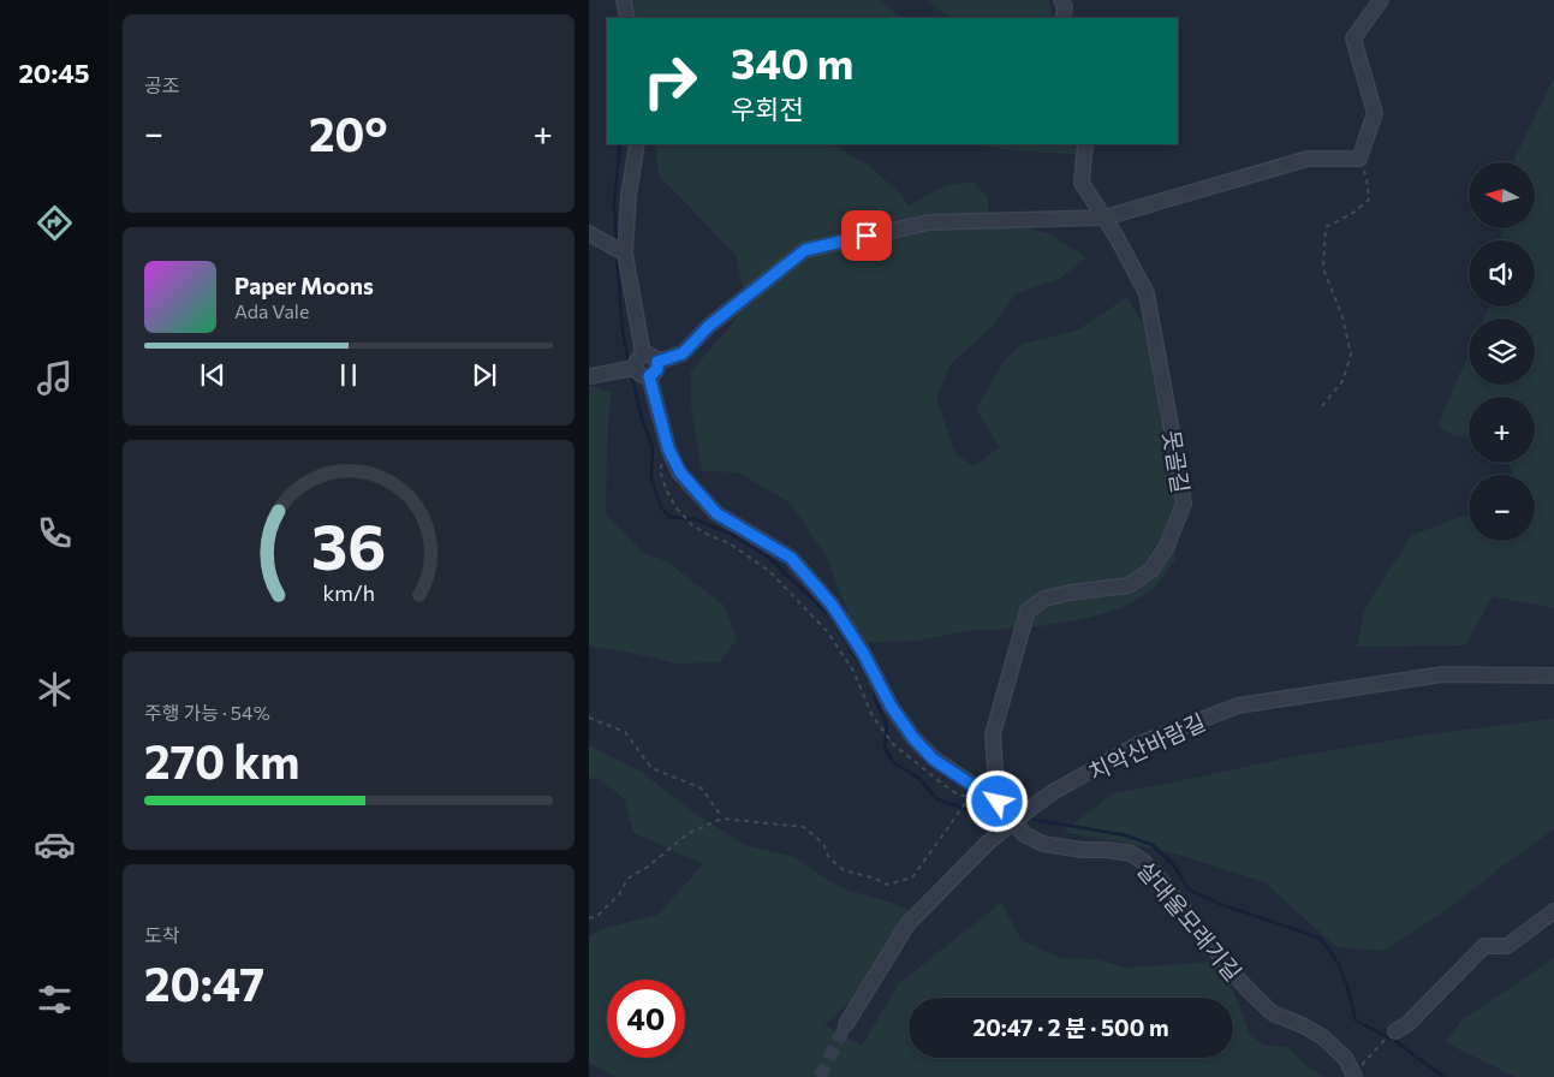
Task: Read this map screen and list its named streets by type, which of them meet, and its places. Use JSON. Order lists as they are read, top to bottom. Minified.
{"streets":{"street":["못골길","치악산바람길","살대울모래기길"]},"crossings":[["못골길","살대울모래기길"]],"north":"left","page":{"tabs":"20:45","tile":["공조",["주행 가능 · 54%","270 km"],["도착","20:47"]],"turn":["340 m","우회전"],"heat":["−","20°","+"],"map_buttons":["+","−"],"song":["Paper Moons","Ada Vale"],"limit":"40","trip":"20:47 · 2 분 · 500 m","gauge":["36","km/h"]}}
